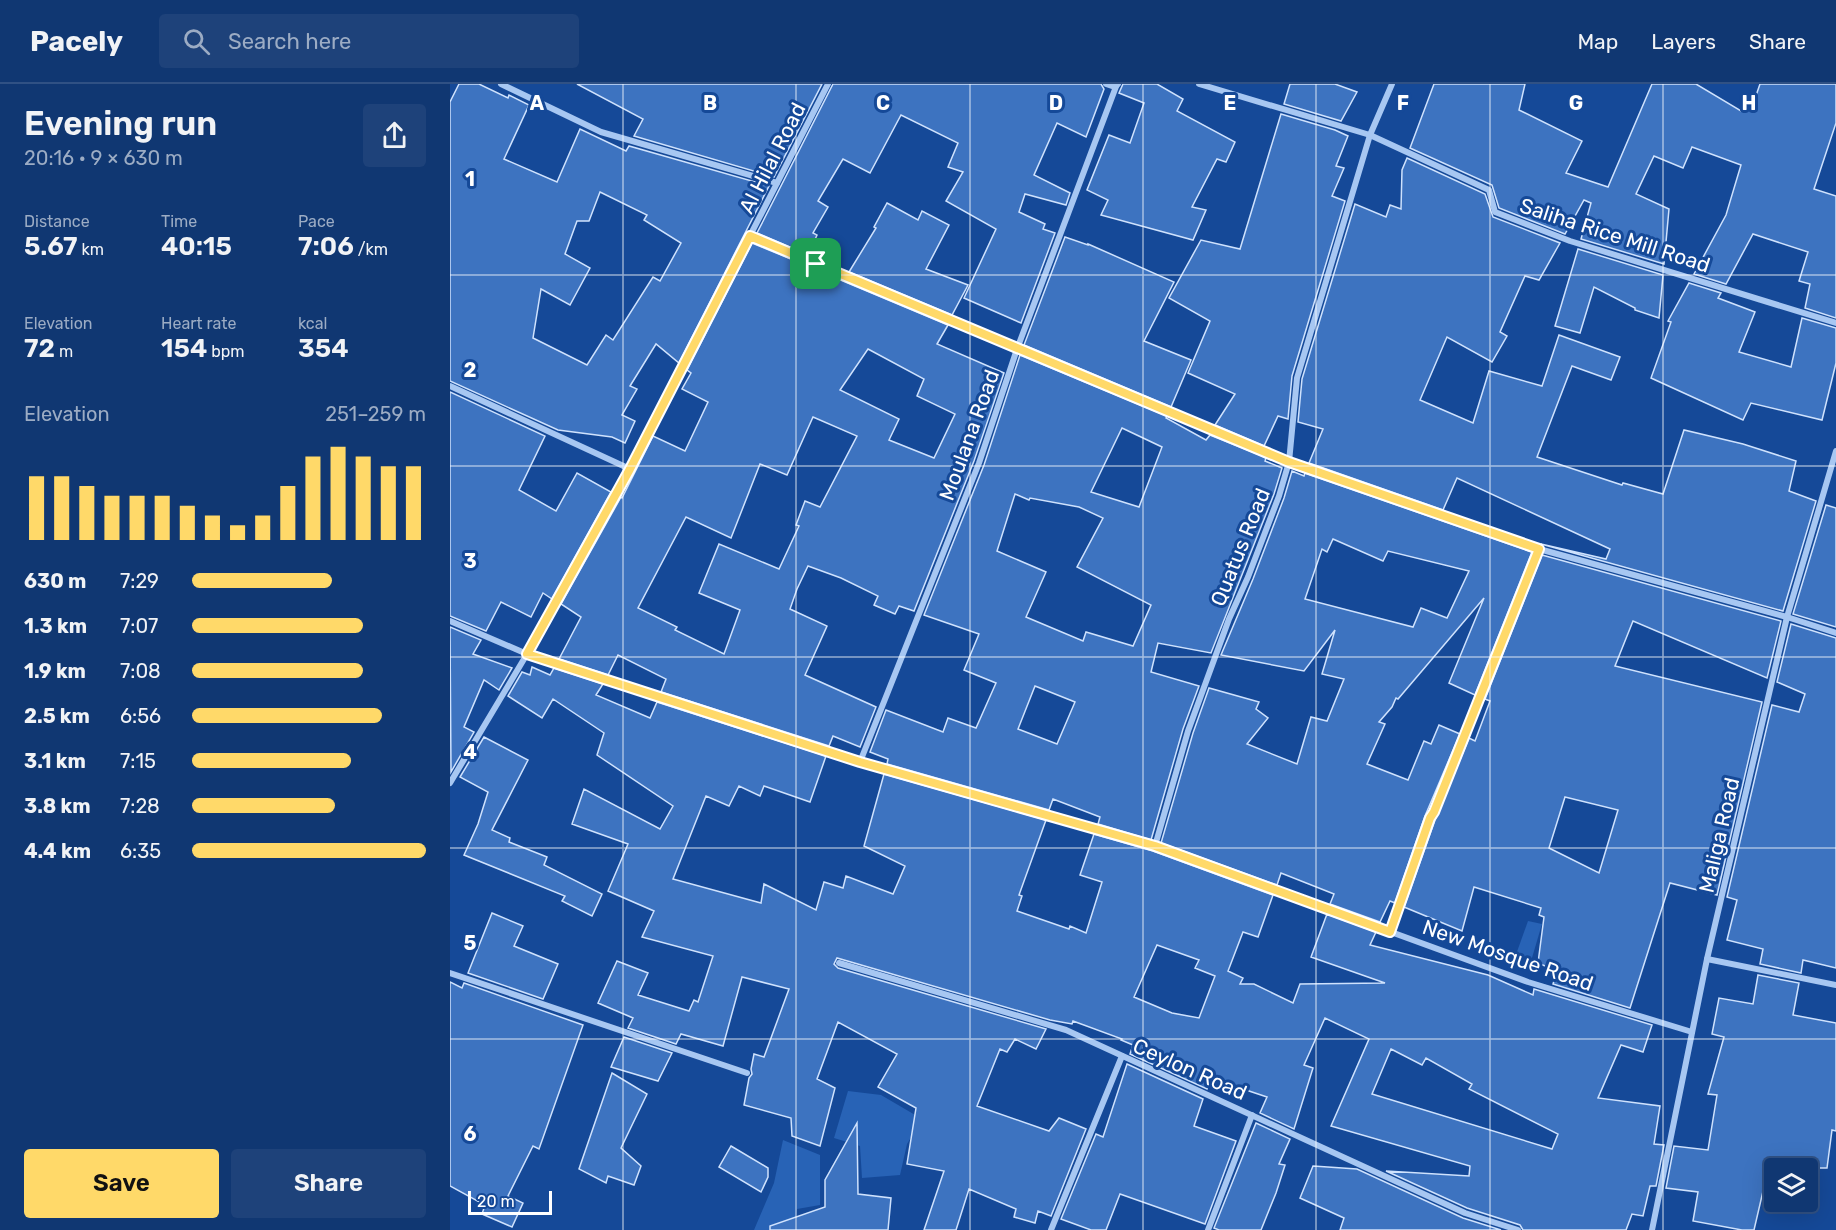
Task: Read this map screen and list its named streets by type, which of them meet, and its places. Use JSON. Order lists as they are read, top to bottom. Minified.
{"streets":{"street":["Al Hilal Road","Saliha Rice Mill Road","Moulana Road","Quatus Road","Maliga Road","New Mosque Road","Ceylon Road"]},"crossings":[["Al Hilal Road","New Mosque Road"],["Saliha Rice Mill Road","Quatus Road"],["Moulana Road","New Mosque Road"],["Quatus Road","New Mosque Road"],["Maliga Road","New Mosque Road"]],"scale_bar":"20 m","page":{"header":"Pacely","search":"Search here","nav":["Map","Layers","Share"],"heading":["Evening run","20:16 · 9 × 630 m"],"stats":[["Distance","5.67 km"],["Time","40:15"],["Pace","7:06 /km"],["Elevation","72 m"],["Heart rate","154 bpm"],["kcal","354"]],"chart":["Elevation","251–259 m"],"list":[{"name":"630 m","note":"7:29"},{"name":"1.3 km","note":"7:07"},{"name":"1.9 km","note":"7:08"},{"name":"2.5 km","note":"6:56"},{"name":"3.1 km","note":"7:15"},{"name":"3.8 km","note":"7:28"},{"name":"4.4 km","note":"6:35"}],"buttons":["Save","Share"],"scale":"20 m"},"grid":{"columns":["A","B","C","D","E","F","G","H"],"rows":["1","2","3","4","5","6"]}}
